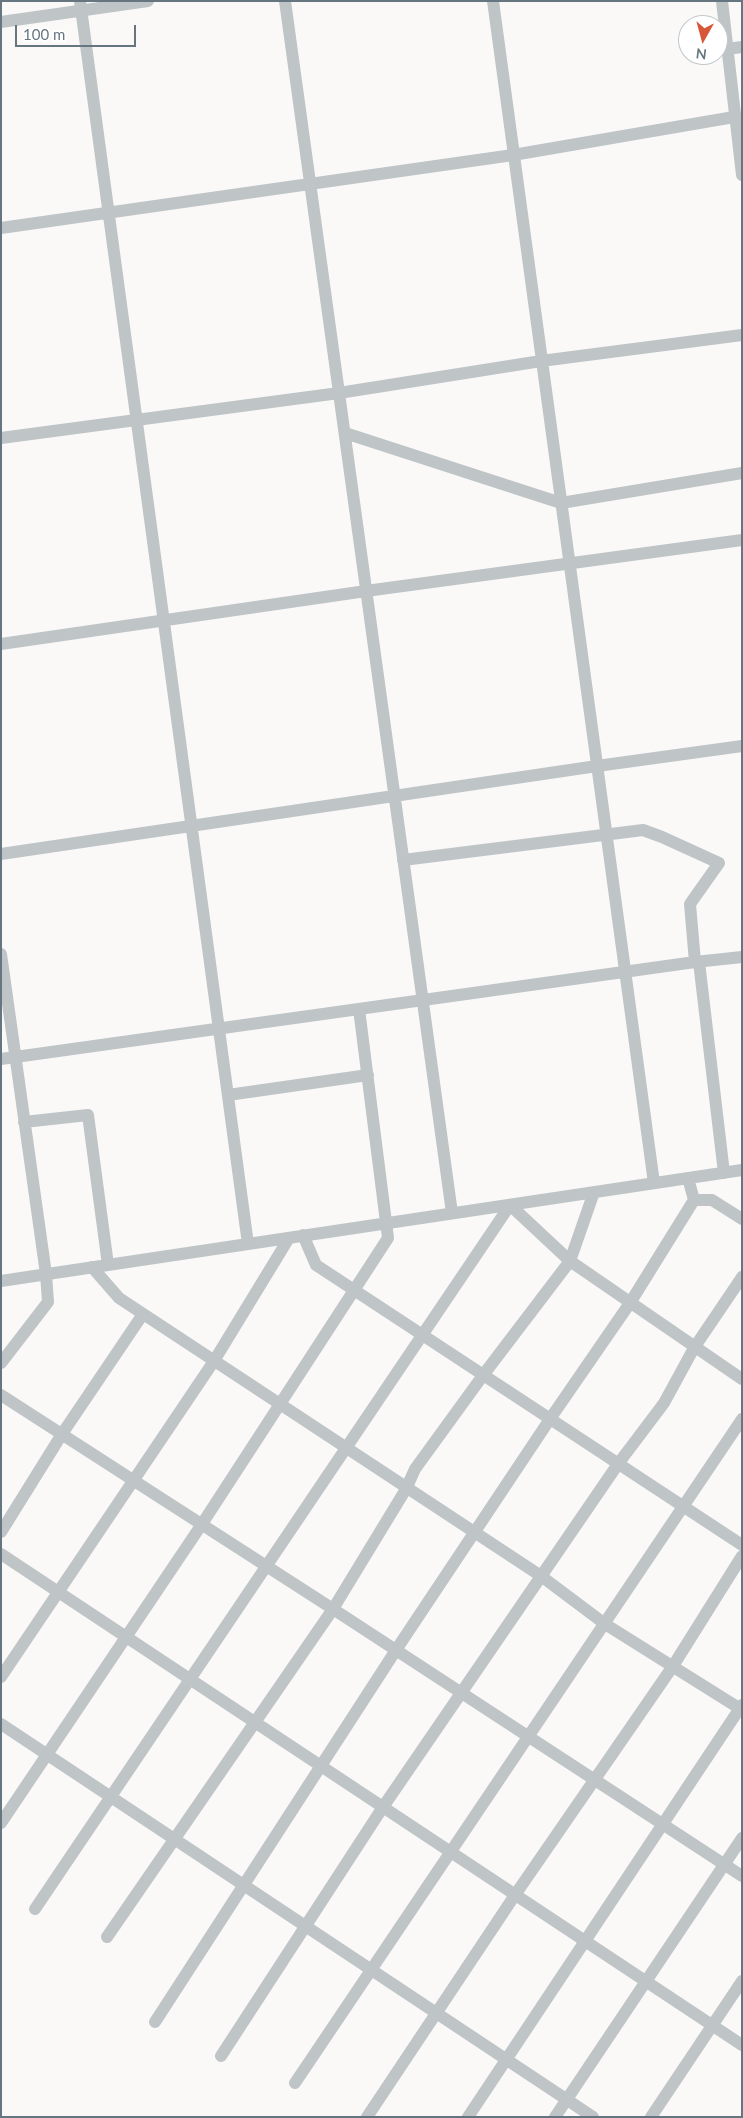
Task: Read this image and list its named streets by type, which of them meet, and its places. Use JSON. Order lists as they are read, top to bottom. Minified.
{"scale_bar":"100 m","north":"bottom"}
